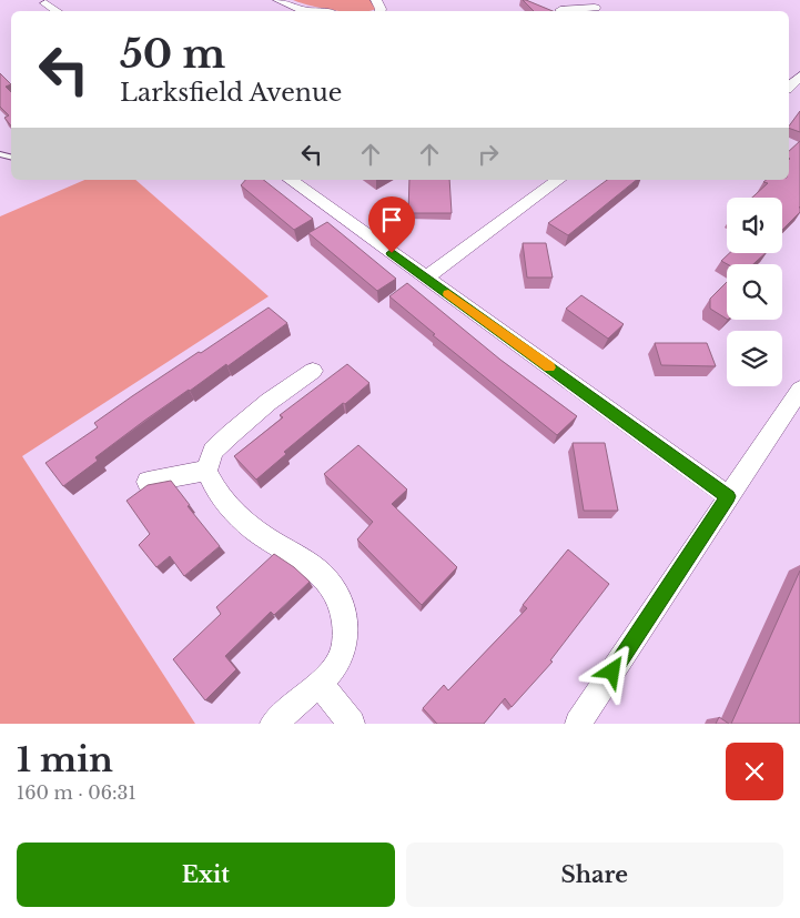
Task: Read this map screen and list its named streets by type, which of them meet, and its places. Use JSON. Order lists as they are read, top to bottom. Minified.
{"page":{"turn":["50 m","Larksfield Avenue"],"heading":["1 min","160 m · 06:31"],"buttons":["Exit","Share"]}}
